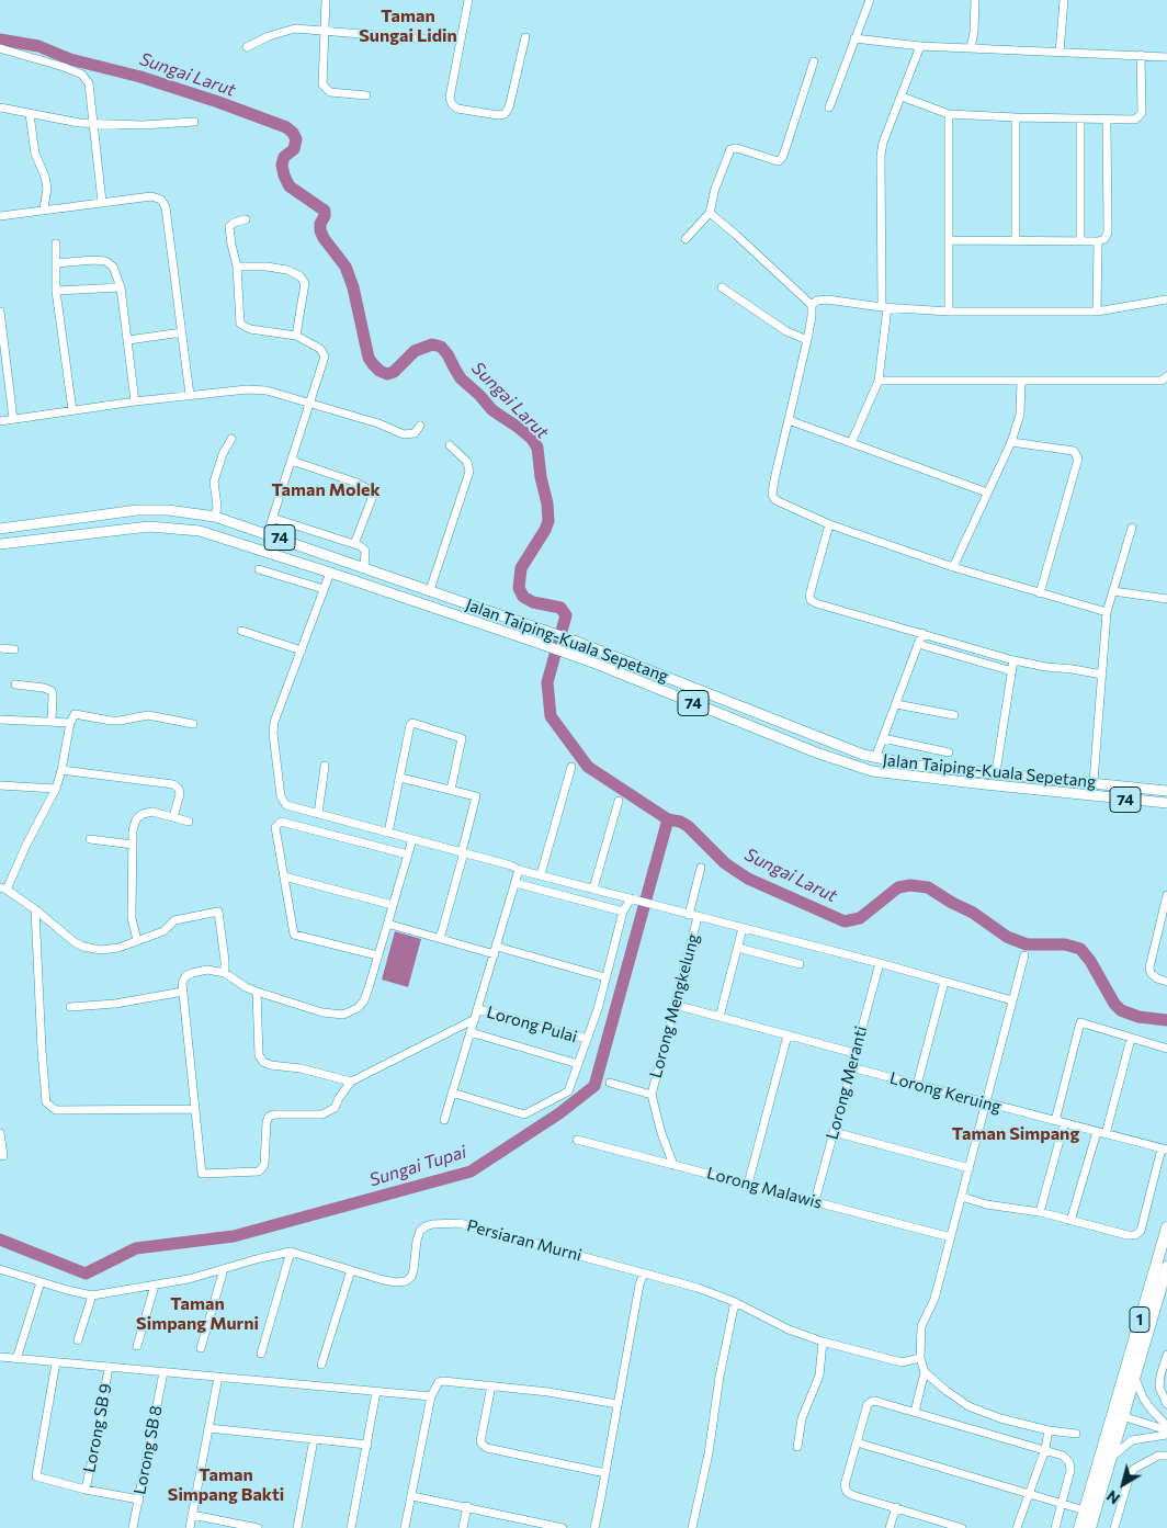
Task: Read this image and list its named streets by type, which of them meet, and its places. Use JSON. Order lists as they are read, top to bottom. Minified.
{"streets":{"highway":["1"],"main road":["74","Jalan Taiping-Kuala Sepetang"],"street":["Lorong Mengkelung","Lorong Pulai","Lorong Meranti","Lorong Keruing","Lorong Malawis","Persiaran Murni","Lorong SB 9","Lorong SB 8"]},"crossings":[["Lorong Meranti","Lorong Keruing"],["Lorong Meranti","Lorong Malawis"]],"districts":["Taman Sungai Lidin","Taman Molek","Taman Simpang","Taman Simpang Murni","Taman Simpang Bakti"],"water":["Sungai Larut","Sungai Tupai"],"north":"bottom left"}
